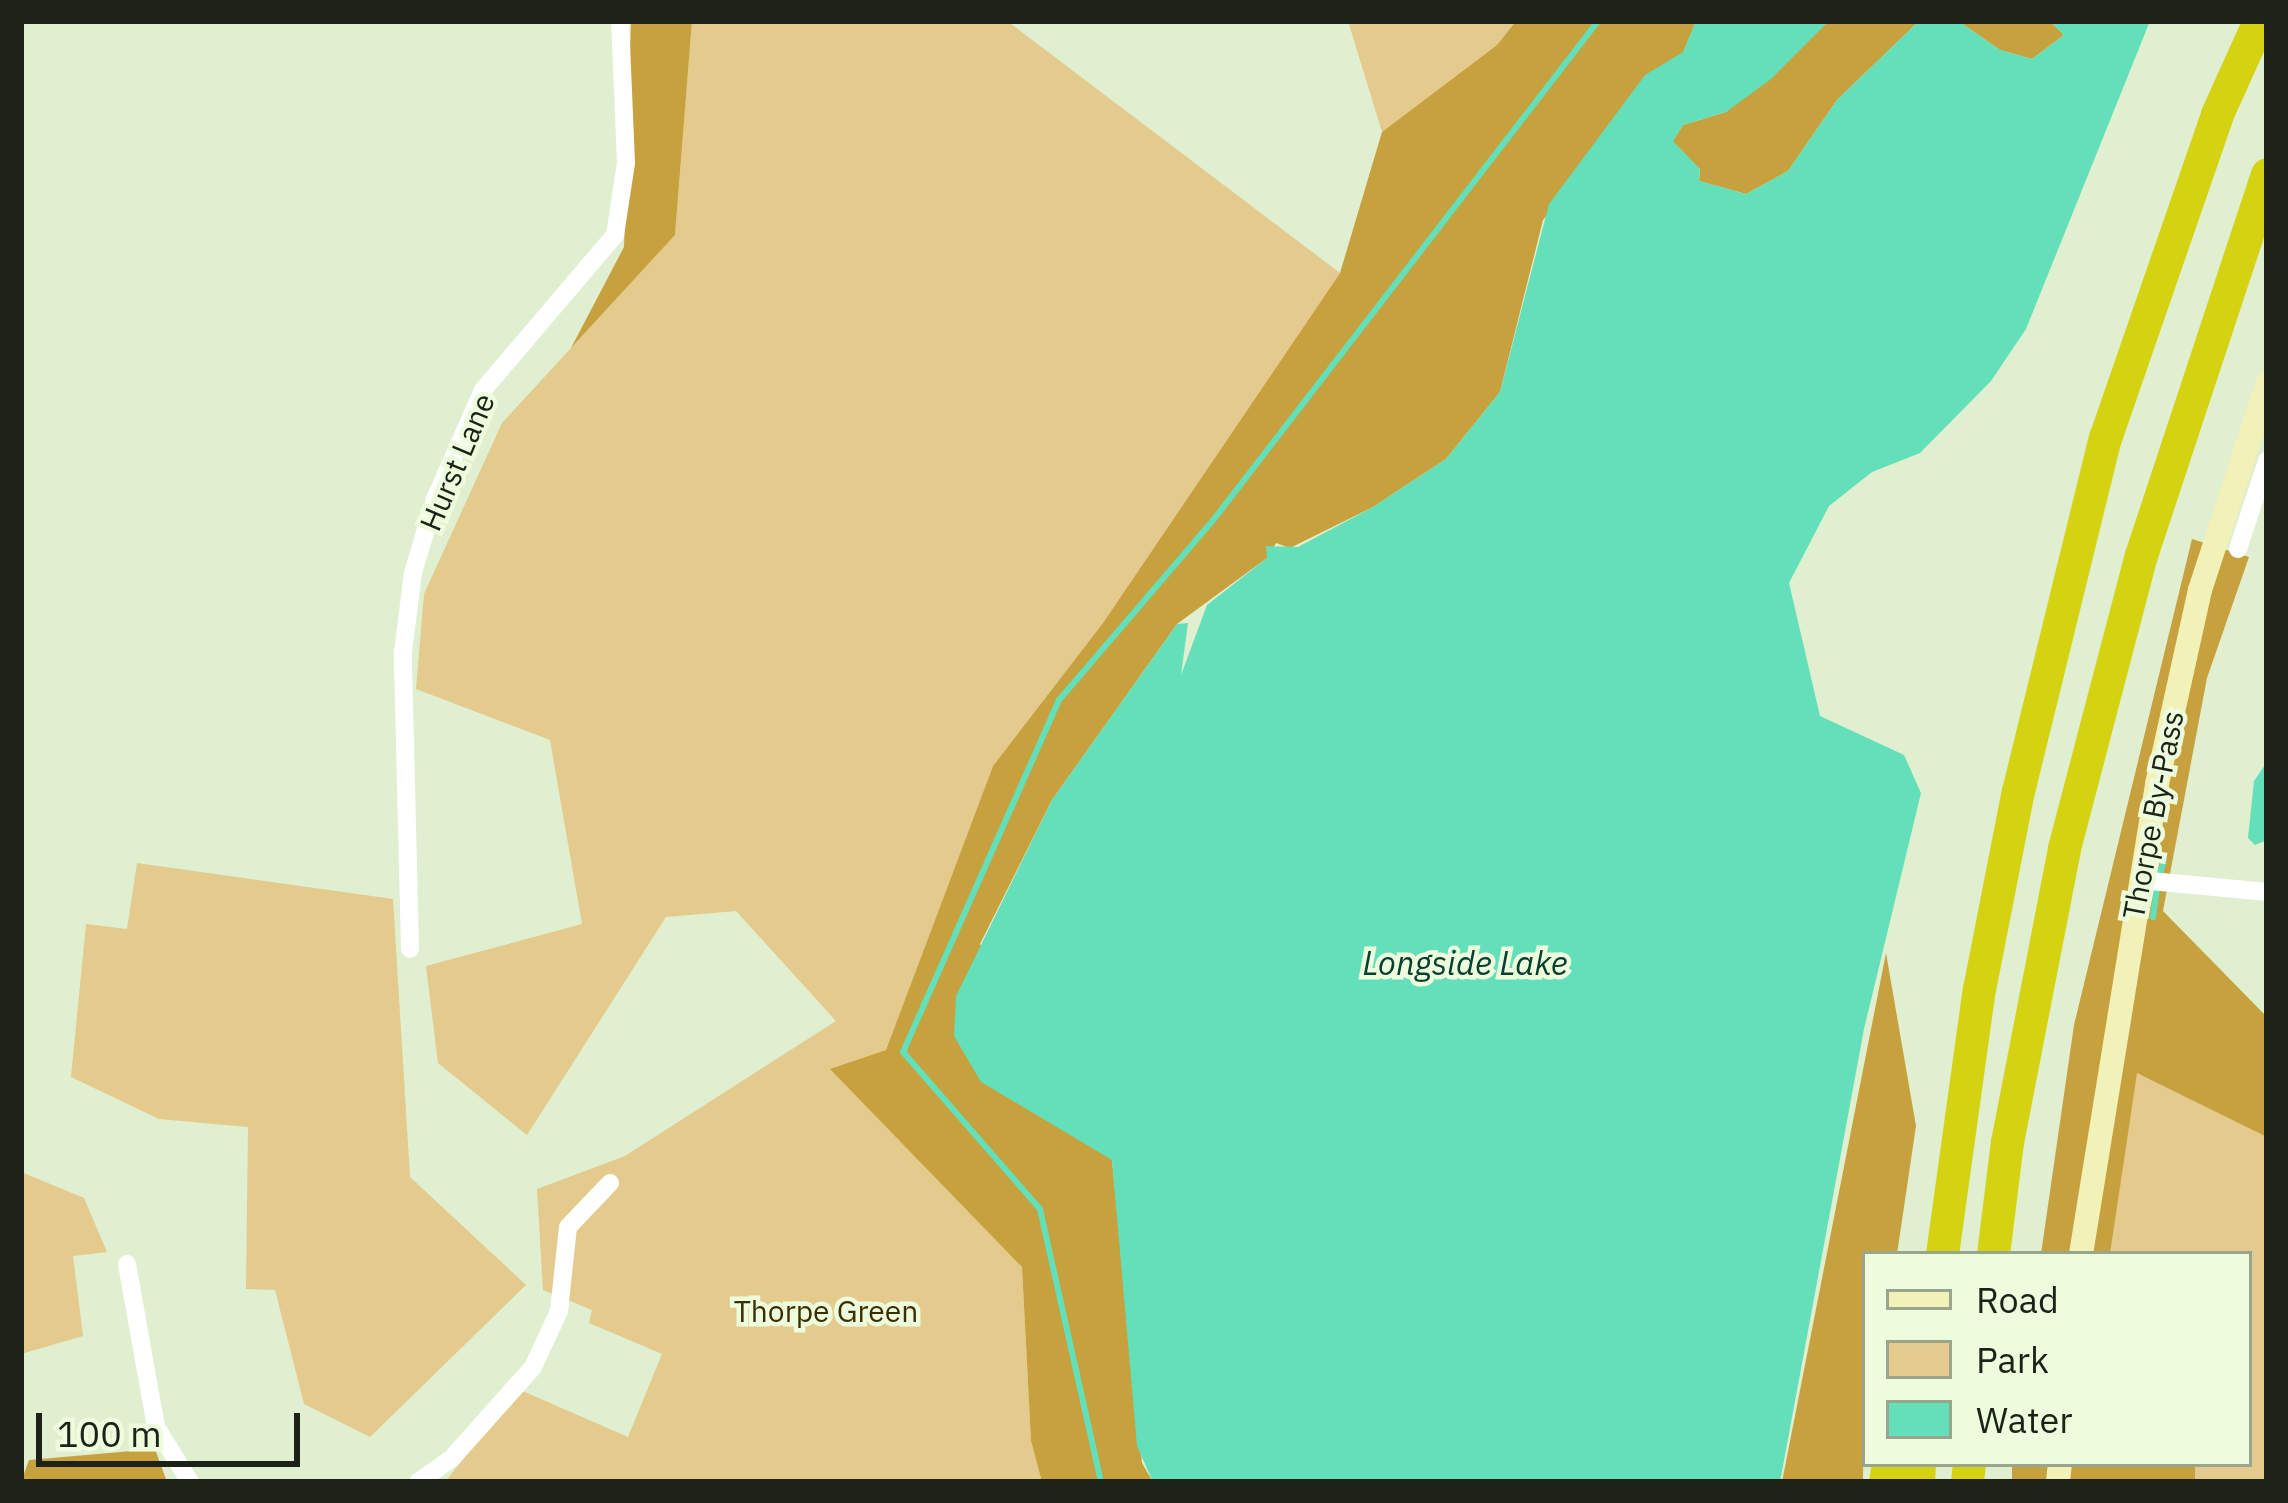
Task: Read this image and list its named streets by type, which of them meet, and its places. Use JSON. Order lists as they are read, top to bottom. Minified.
{"streets":{"main road":["Thorpe By-Pass"],"street":["Hurst Lane"]},"water":["Longside Lake"],"parks":["Thorpe Green"],"legend":["Road","Park","Water"],"scale_bar":"100 m"}
